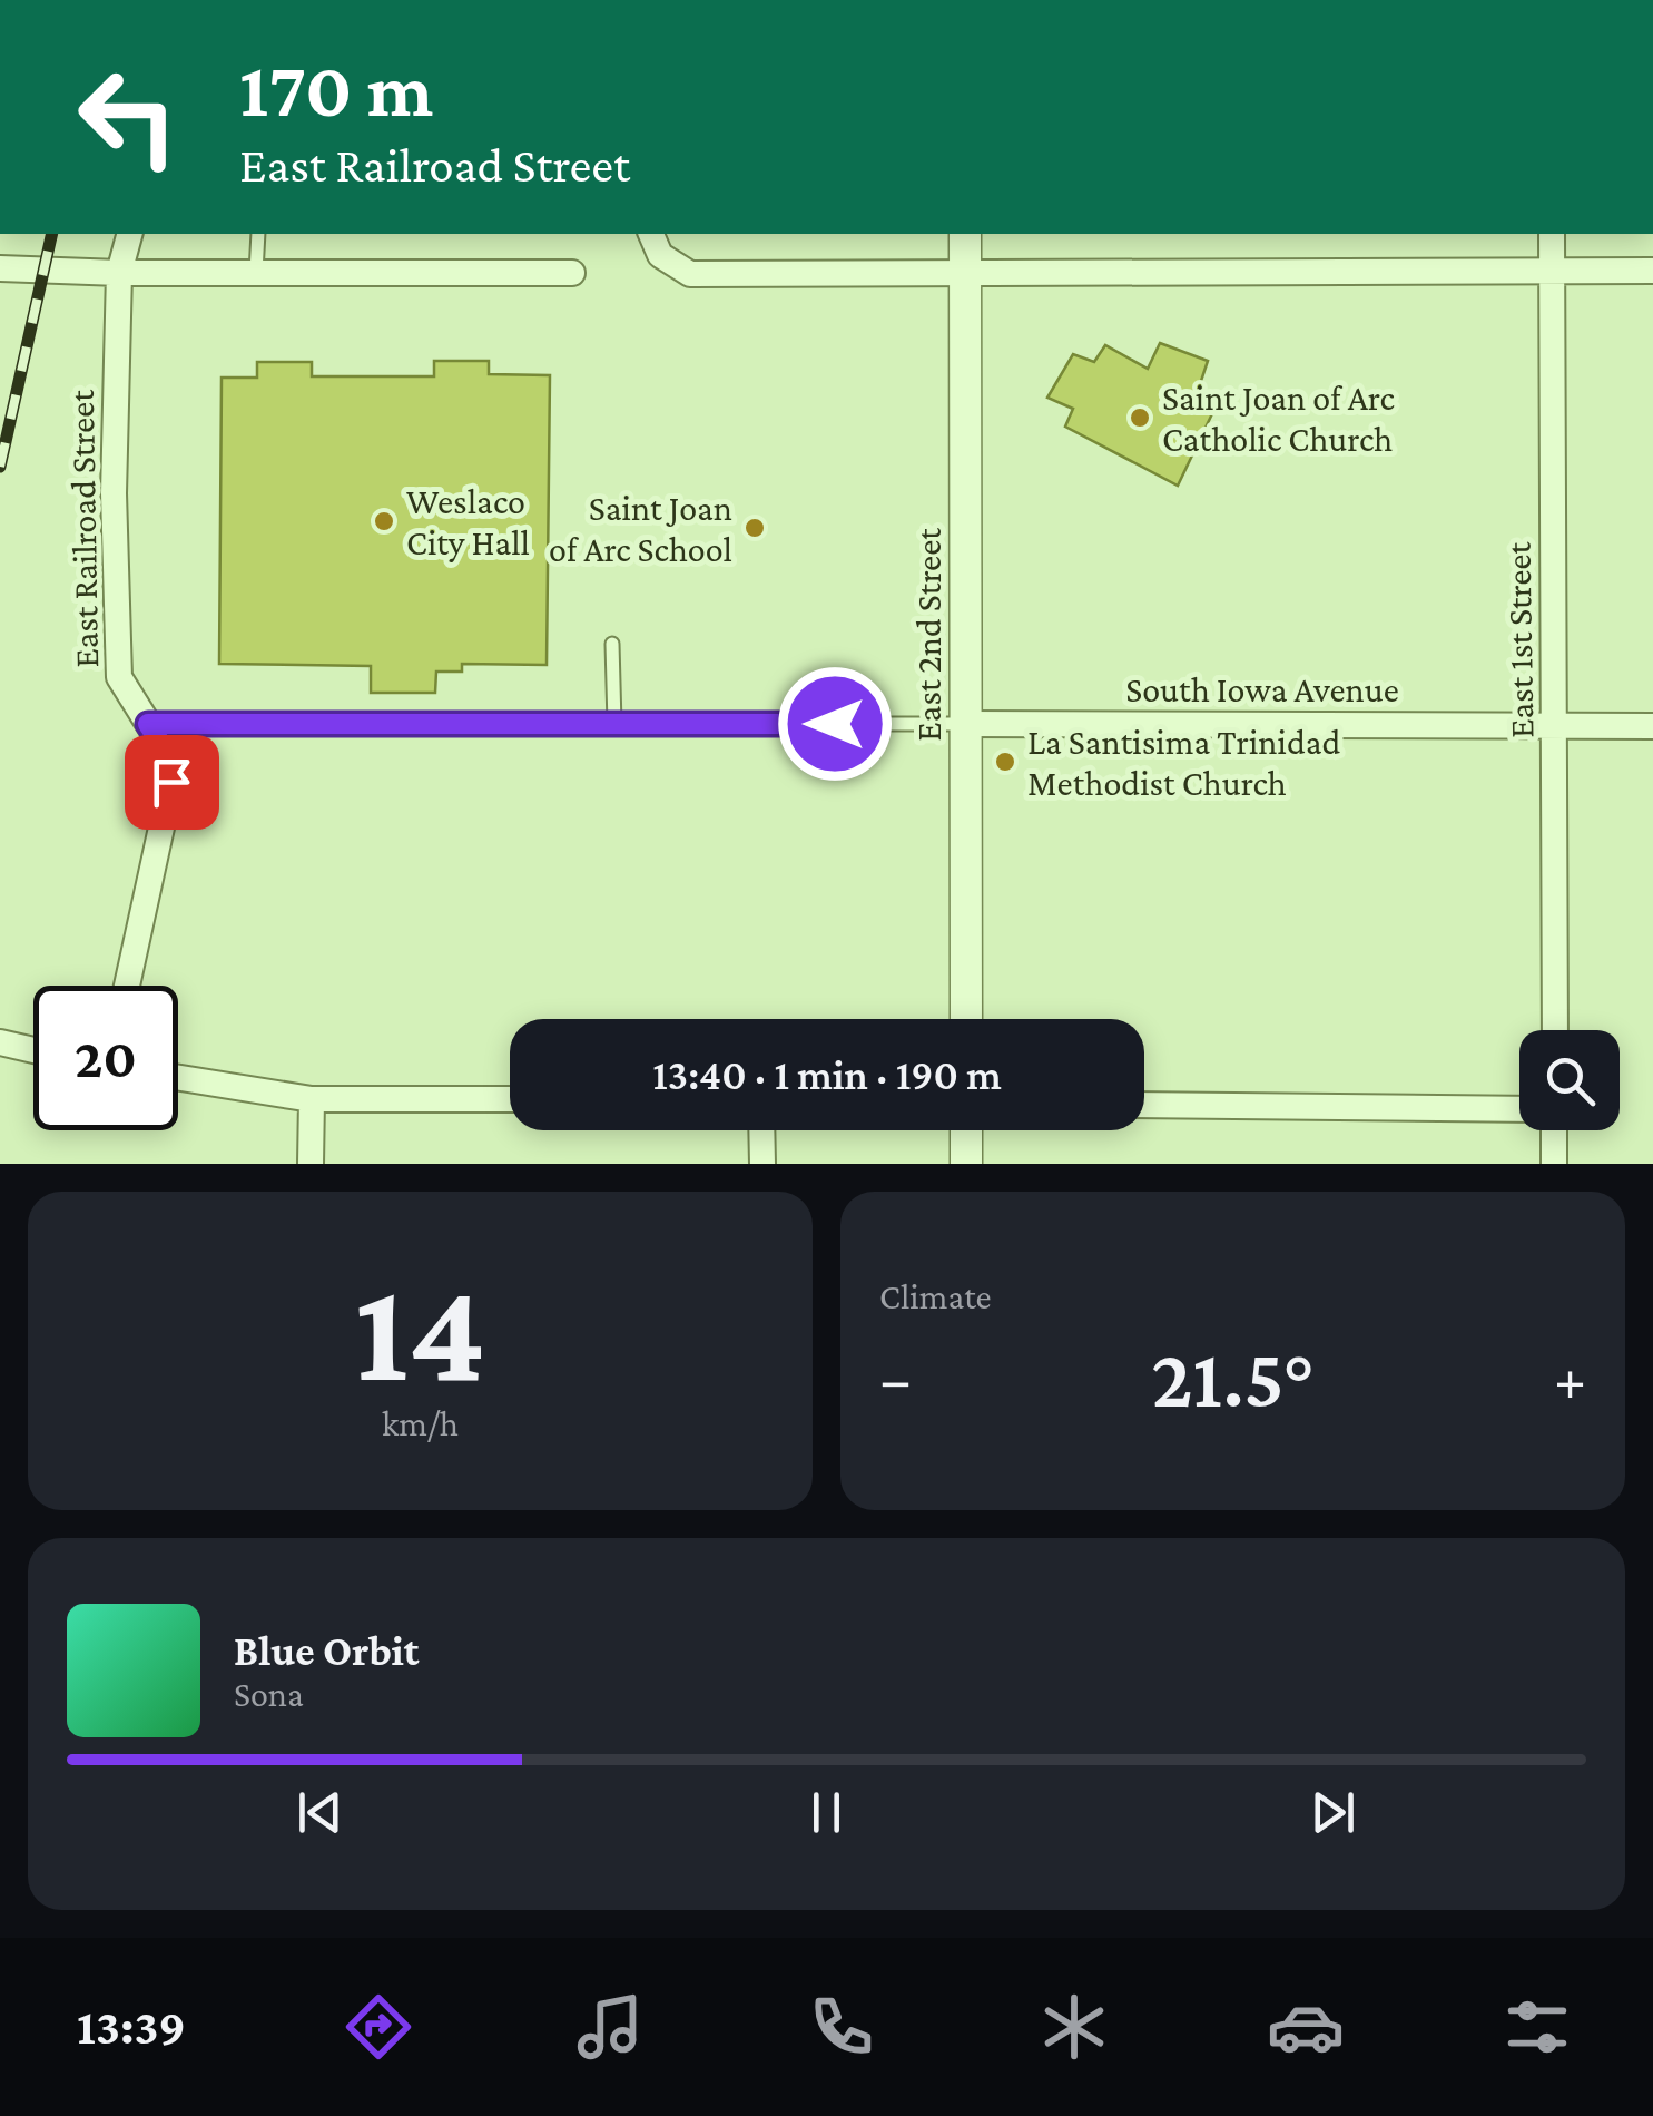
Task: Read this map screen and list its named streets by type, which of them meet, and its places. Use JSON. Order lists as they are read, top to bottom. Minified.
{"streets":{"street":["East Railroad Street","East 2nd Street","East 1st Street","South Iowa Avenue"]},"crossings":[["East 2nd Street","South Iowa Avenue"],["East 1st Street","South Iowa Avenue"]],"places":["Saint Joan of Arc Catholic Church","Weslaco City Hall","Saint Joan of Arc School","La Santisima Trinidad Methodist Church"],"page":{"turn":["170 m","East Railroad Street"],"limit":"20","trip":"13:40 · 1 min · 190 m","tile":[["14","km/h"],"Climate"],"heat":["−","21.5°","+"],"song":["Blue Orbit","Sona"],"tabs":"13:39"}}
